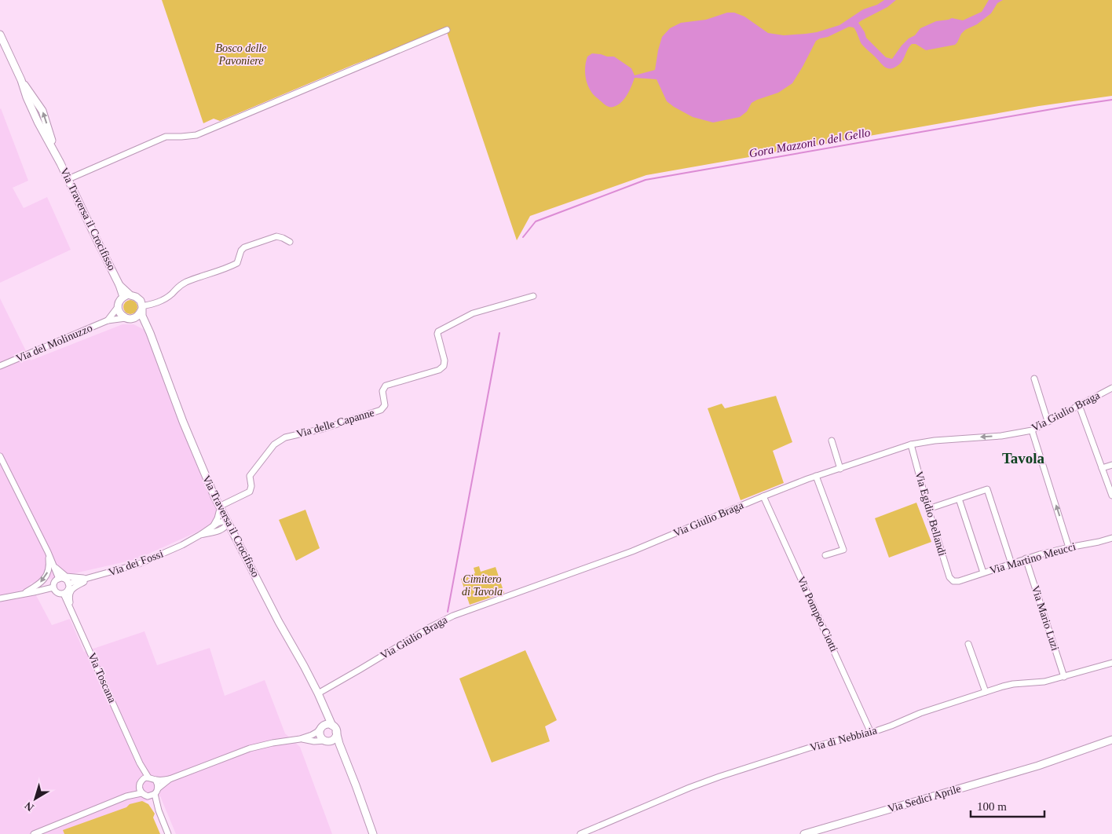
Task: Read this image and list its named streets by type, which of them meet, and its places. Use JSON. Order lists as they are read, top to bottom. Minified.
{"streets":{"street":["Via Traversa il Crocifisso","Via del Molinuzzo","Via Giulio Braga","Via delle Capanne","Via Egidio Bellandi","Via Martino Meucci","Via dei Fossi","Via Pompeo Ciotti","Via Mario Luzi","Via Toscana","Via di Nebbiaia","Via Sedici Aprile"]},"crossings":[["Via Traversa il Crocifisso","Via del Molinuzzo"],["Via Traversa il Crocifisso","Via Giulio Braga"],["Via Traversa il Crocifisso","Via delle Capanne"],["Via Traversa il Crocifisso","Via dei Fossi"],["Via Giulio Braga","Via Egidio Bellandi"],["Via Giulio Braga","Via Pompeo Ciotti"],["Via Egidio Bellandi","Via Martino Meucci"],["Via Martino Meucci","Via Mario Luzi"],["Via dei Fossi","Via Toscana"],["Via Pompeo Ciotti","Via di Nebbiaia"],["Via Mario Luzi","Via di Nebbiaia"]],"districts":["Tavola"],"water":["Gora Mazzoni o del Gello"],"parks":["Bosco delle Pavoniere","Cimitero di Tavola"],"scale_bar":"100 m","north":"bottom left"}
